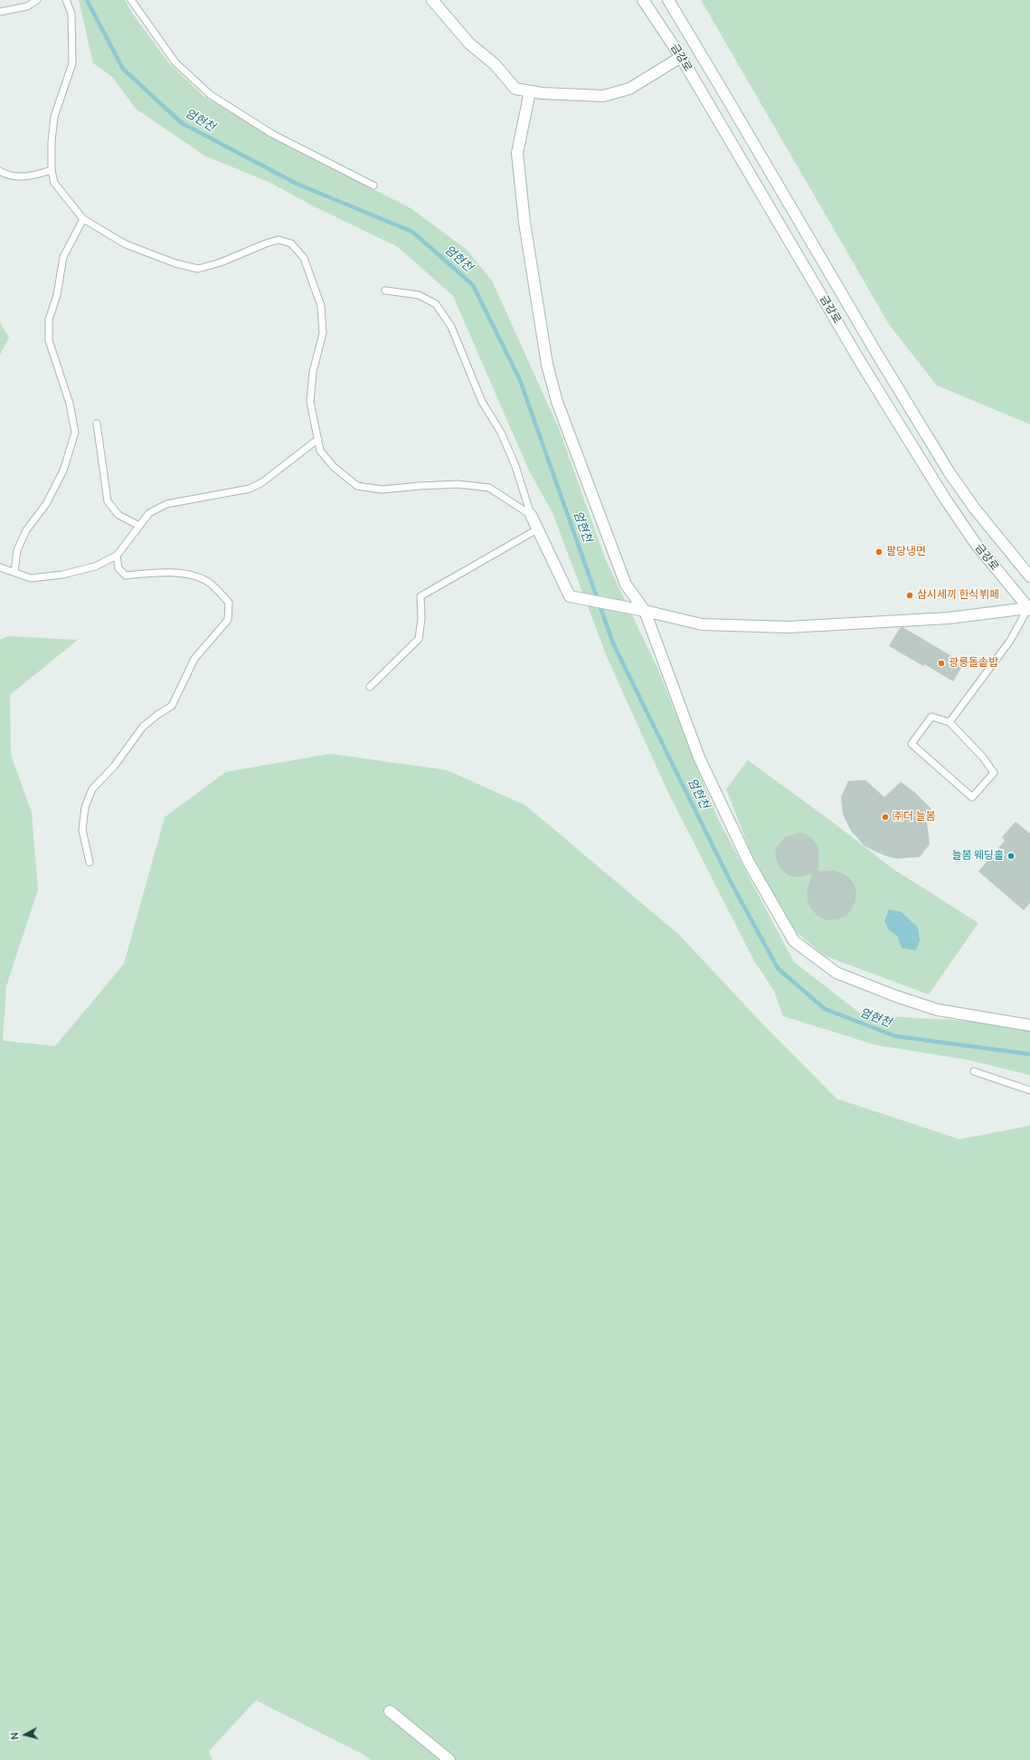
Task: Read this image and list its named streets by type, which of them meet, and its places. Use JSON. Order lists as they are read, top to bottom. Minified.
{"streets":{"street":["금강로"]},"water":["엄현천"],"places":["팔당냉면","삼시세끼 한식뷔페","광릉돌솥밥","㈜더 늘봄","늘봄 웨딩홀"],"north":"left"}
